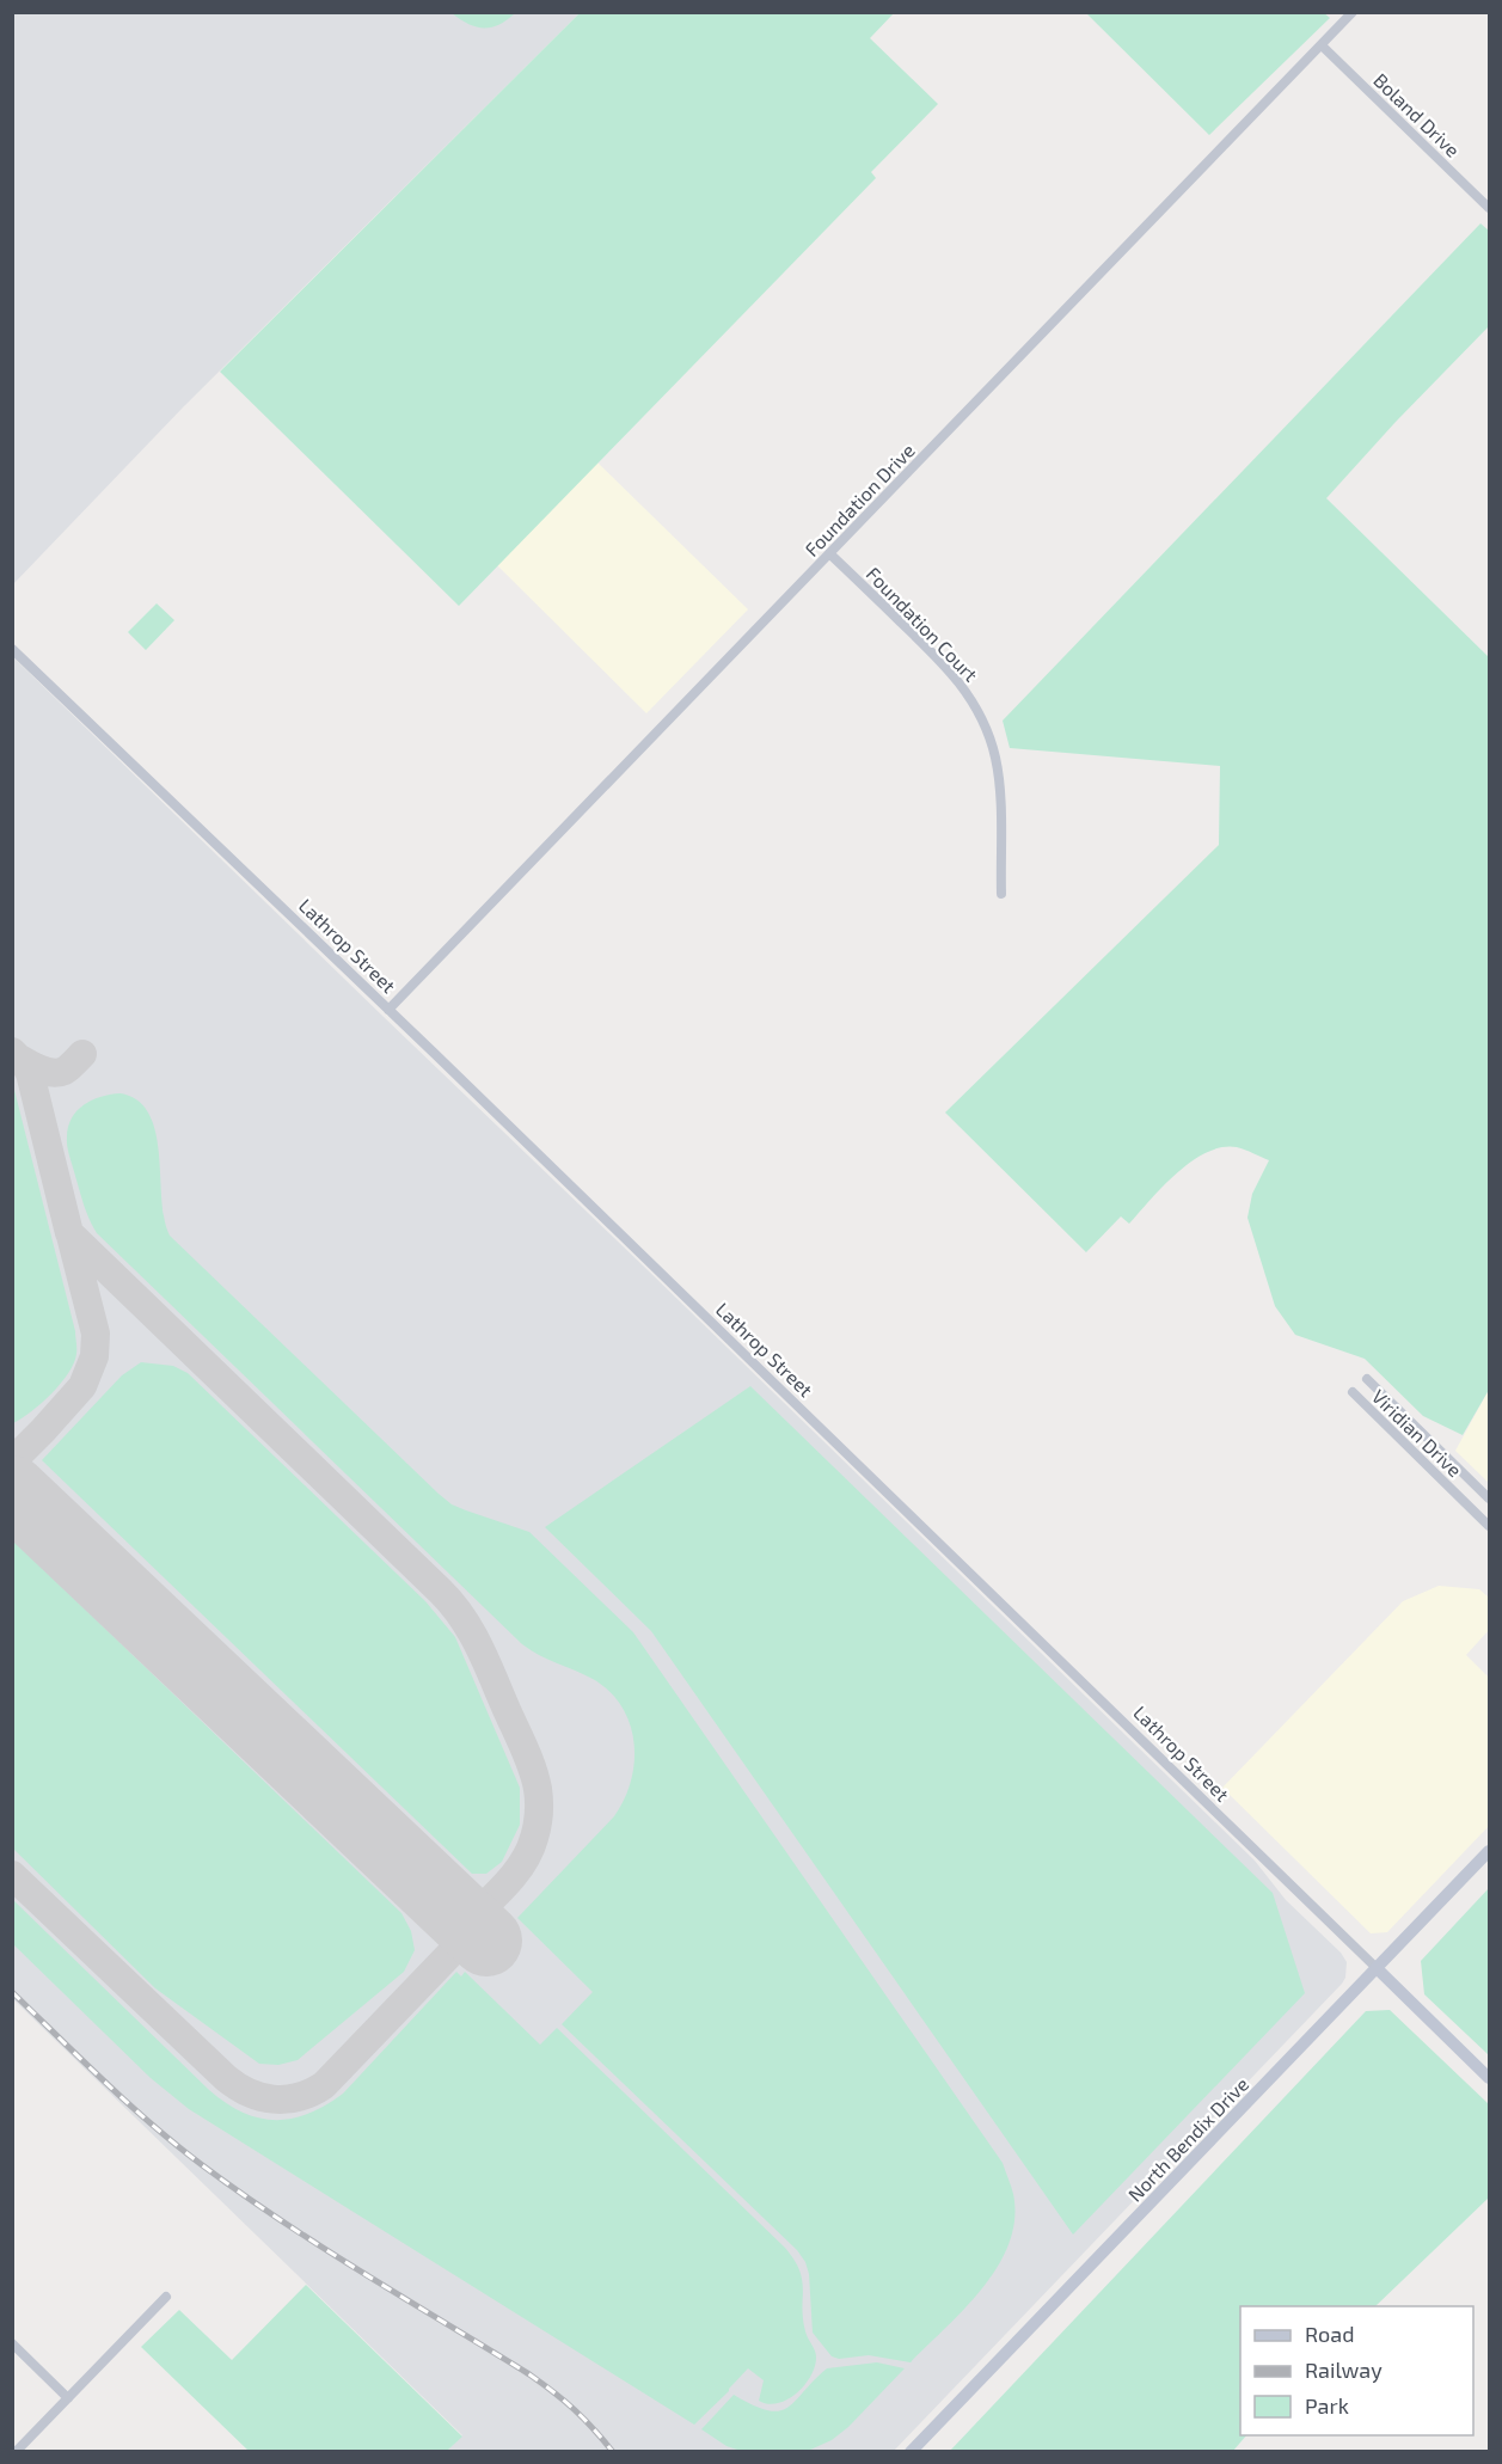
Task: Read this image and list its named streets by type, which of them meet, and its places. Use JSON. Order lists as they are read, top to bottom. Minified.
{"streets":{"street":["Boland Drive","Foundation Drive","Foundation Court","Lathrop Street","Viridian Drive","North Bendix Drive"]},"crossings":[["Boland Drive","Foundation Drive"],["Foundation Drive","Foundation Court"],["Foundation Drive","Lathrop Street"],["Lathrop Street","North Bendix Drive"]],"legend":["Road","Railway","Park"]}
